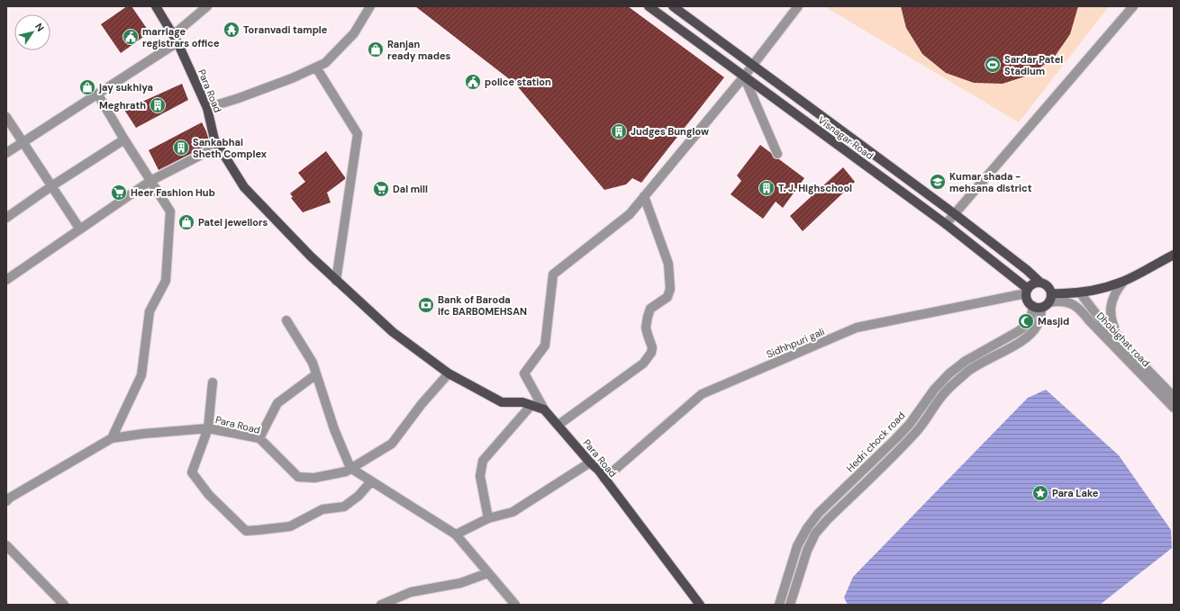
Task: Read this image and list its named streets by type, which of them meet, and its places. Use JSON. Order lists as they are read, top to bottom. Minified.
{"streets":{"main road":["Para Road","Visnagar Road"],"street":["Dhobighat road","Sidhhpuri gali","Hedri chock road"]},"crossings":[["Para Road","Sidhhpuri gali"],["Visnagar Road","Dhobighat road"],["Visnagar Road","Sidhhpuri gali"],["Visnagar Road","Hedri chock road"],["Dhobighat road","Sidhhpuri gali"],["Dhobighat road","Hedri chock road"],["Sidhhpuri gali","Hedri chock road"]],"places":{"temple":["Toranvadi tample"],"public building":["marriage registrars office","police station"],"shop":["Ranjan ready mades","jay sukhiya","Patel jewellors"],"sports":["Sardar Patel Stadium"],"building":["Meghrath","Judges Bunglow","Sankabhai Sheth Complex","T. J. Highschool"],"school or university":["Kumar shada - mehsana district"],"supermarket":["Dal mill","Heer Fashion Hub"],"bank":["Bank of Baroda ifc BARB0MEHSAN"],"mosque":["Masjid"],"place":["Para Lake"]},"north":"top right"}
